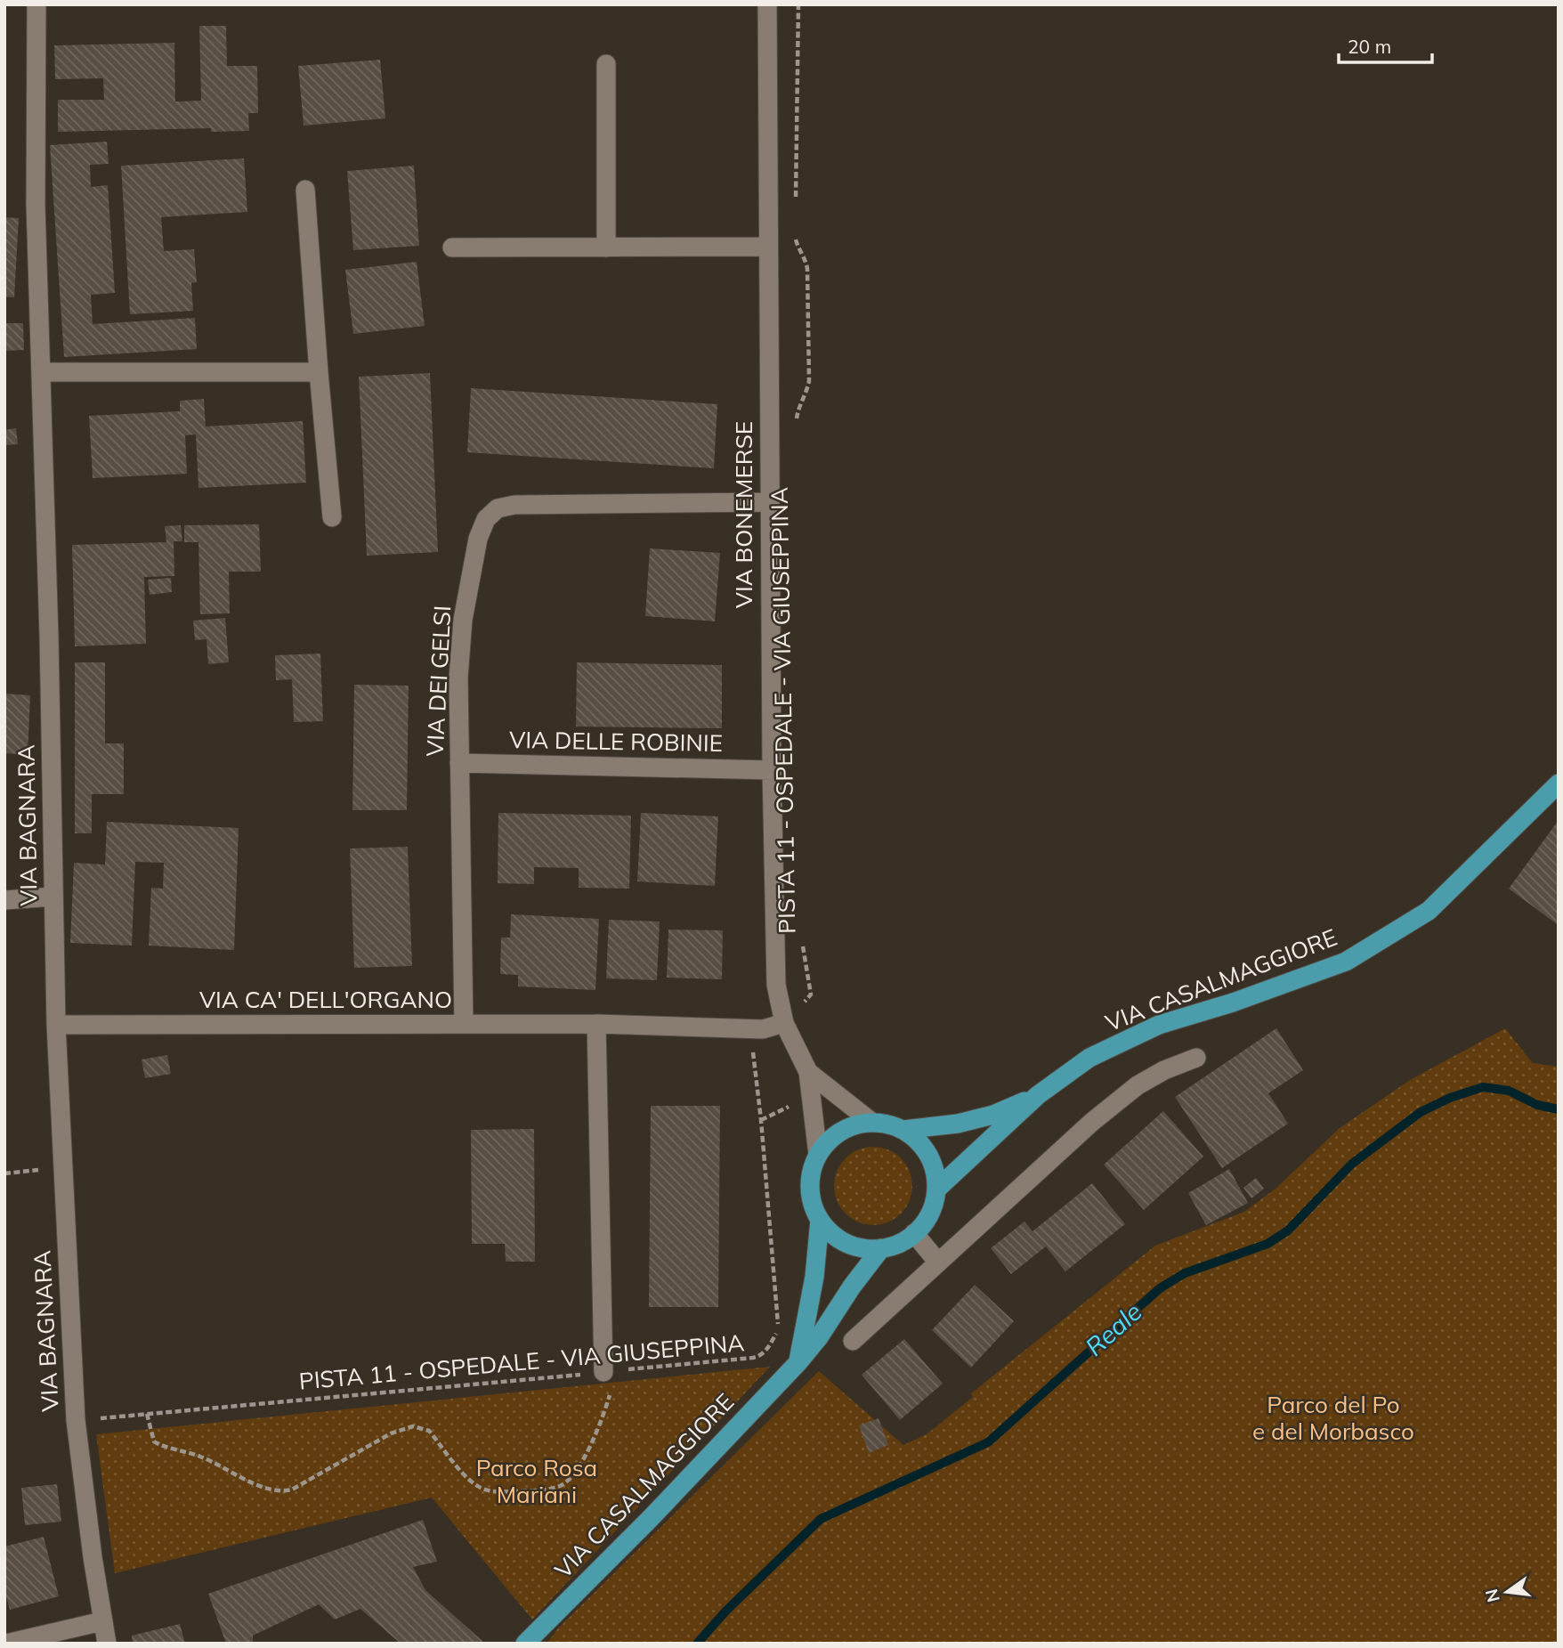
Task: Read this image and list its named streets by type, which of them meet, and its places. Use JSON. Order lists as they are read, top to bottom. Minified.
{"streets":{"main road":["VIA CASALMAGGIORE"],"street":["VIA BONEMERSE","VIA DEI GELSI","VIA DELLE ROBINIE","VIA BAGNARA","VIA CA' DELL'ORGANO"],"path":["PISTA 11 - OSPEDALE - VIA GIUSEPPINA"]},"crossings":[["VIA BONEMERSE","VIA DEI GELSI"],["VIA BONEMERSE","PISTA 11 - OSPEDALE - VIA GIUSEPPINA"],["VIA BONEMERSE","VIA DELLE ROBINIE"],["VIA BONEMERSE","VIA CA' DELL'ORGANO"],["VIA DEI GELSI","VIA DELLE ROBINIE"],["VIA DEI GELSI","VIA CA' DELL'ORGANO"],["PISTA 11 - OSPEDALE - VIA GIUSEPPINA","VIA BAGNARA"],["PISTA 11 - OSPEDALE - VIA GIUSEPPINA","VIA CA' DELL'ORGANO"],["VIA BAGNARA","VIA CA' DELL'ORGANO"]],"water":["Reale"],"parks":["Parco del Po e del Morbasco","Parco Rosa Mariani"],"scale_bar":"20 m","north":"left"}
